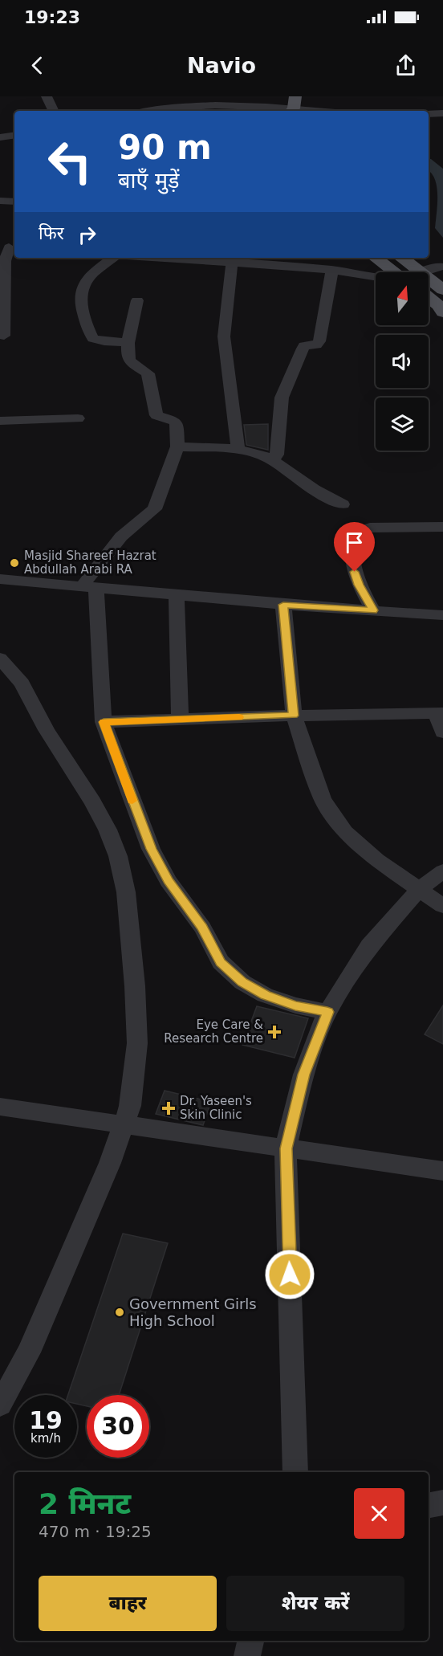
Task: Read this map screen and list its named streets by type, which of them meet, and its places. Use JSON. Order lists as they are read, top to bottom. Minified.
{"places":{"other":["Masjid Shareef Hazrat Abdullah Arabi RA","Government Girls High School"],"health":["Eye Care & Research Centre","Dr. Yaseen's Skin Clinic"]},"north":"top","page":{"status":"19:23","header":"Navio","turn":["90 m","बाएँ मुड़ें"],"then":"फिर","speed":"19 km/h","limit":"30","heading":["2 मिनट","470 m · 19:25"],"buttons":["बाहर","शेयर करें"]}}
